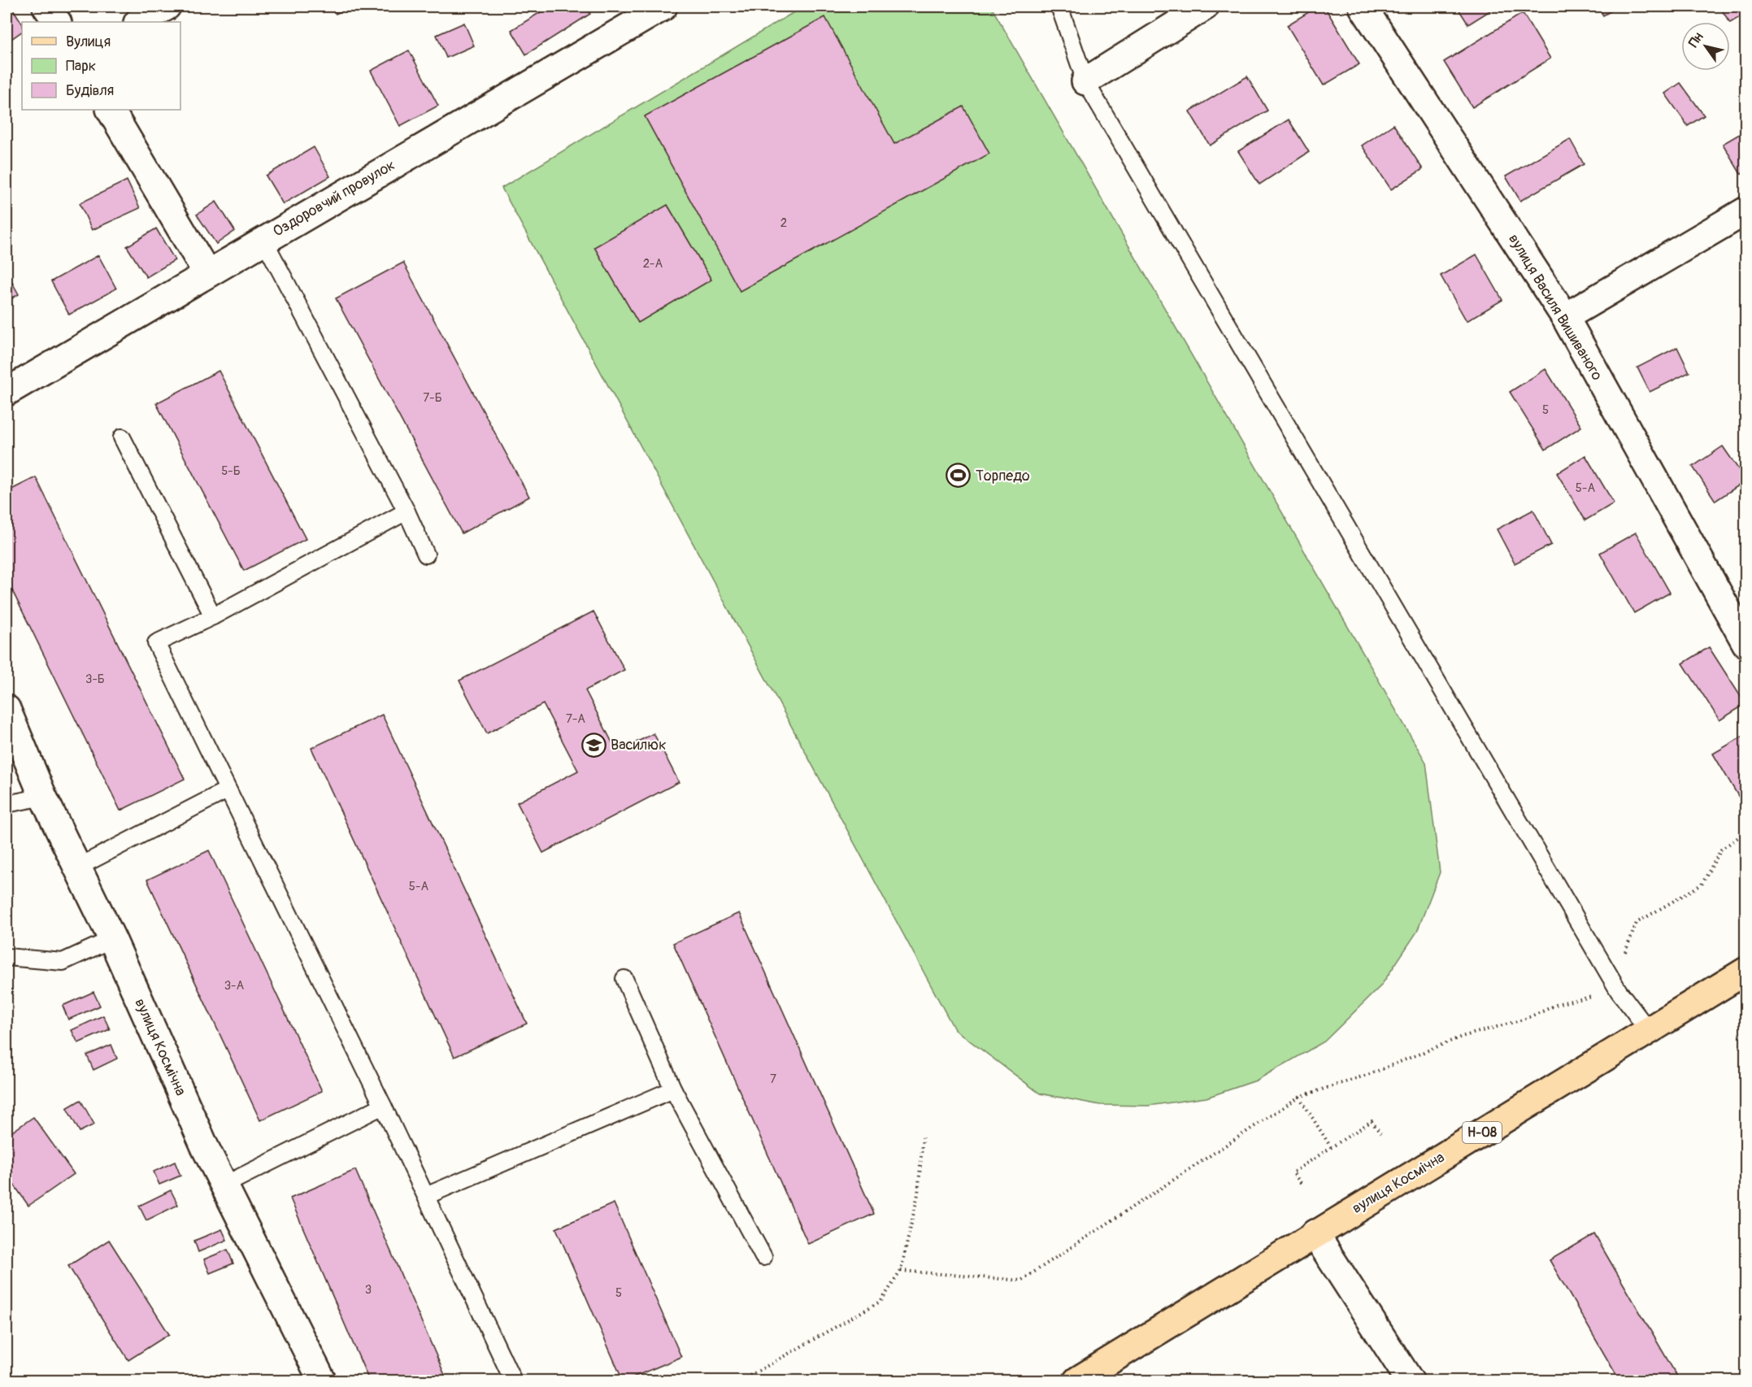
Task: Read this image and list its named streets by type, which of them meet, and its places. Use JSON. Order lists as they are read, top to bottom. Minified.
{"streets":{"main road":["вулиця Космічна","Н-08"],"street":["Оздоровчий провулок","вулиця Василя Вишиваного"]},"places":{"sports":["Торпедо"],"school or university":["Василюк"]},"house_numbers":["2","2-А","7-Б","5","5-Б","5-А","3-Б","7-А","5-А","3-А","7","3","5"],"legend":["Вулиця","Парк","Будівля"],"north":"top left"}
